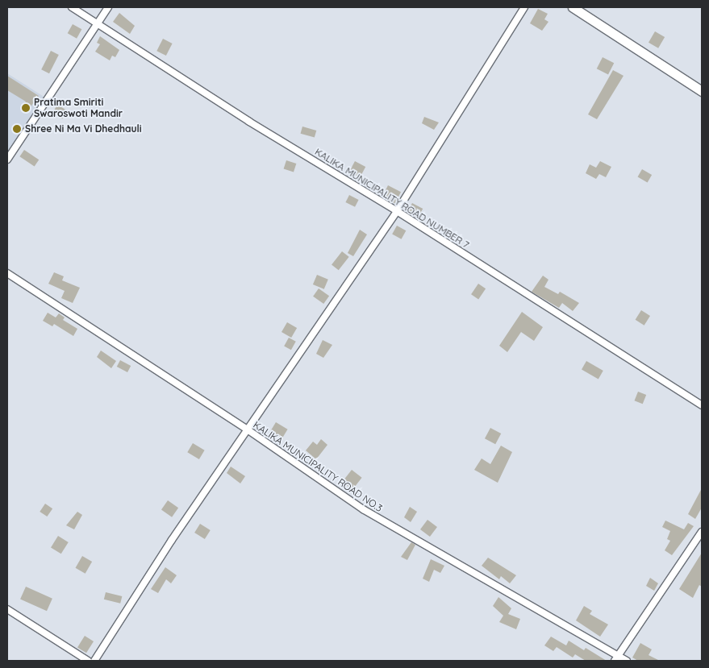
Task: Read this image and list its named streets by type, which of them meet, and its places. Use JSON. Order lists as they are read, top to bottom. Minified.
{"streets":{"street":["KALIKA MUNICIPALITY ROAD NUMBER 7","KALIKA MUNICIPALITY ROAD NO.3"]},"places":["Pratima Smiriti Swaroswoti Mandir","Shree Ni Ma Vi Dhedhauli"]}
